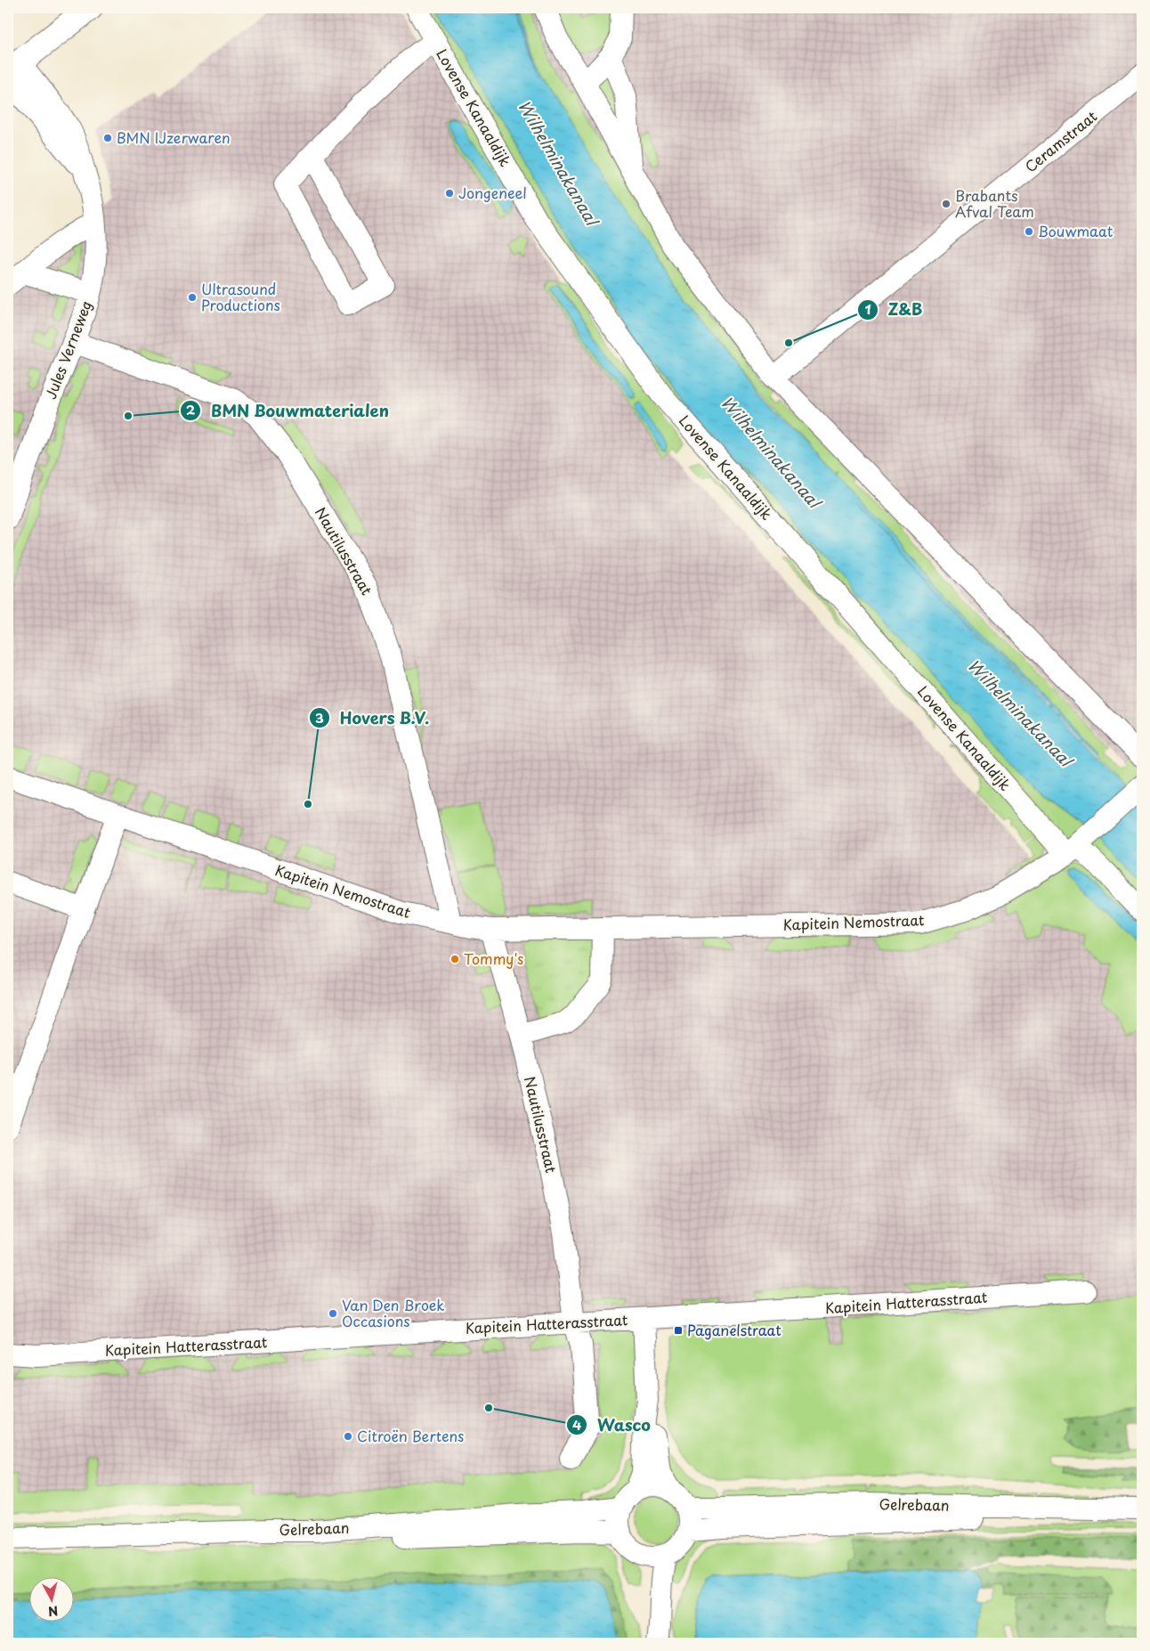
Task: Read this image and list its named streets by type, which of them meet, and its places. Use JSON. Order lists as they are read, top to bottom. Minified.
{"streets":{"street":["Lovense Kanaaldijk","Ceramstraat","Jules Verneweg","Nautilusstraat","Kapitein Nemostraat","Kapitein Hatterasstraat","Gelrebaan"]},"crossings":[["Lovense Kanaaldijk","Kapitein Nemostraat"],["Jules Verneweg","Nautilusstraat"],["Nautilusstraat","Kapitein Nemostraat"],["Nautilusstraat","Kapitein Hatterasstraat"]],"water":["Wilhelminakanaal"],"places":{"other":["BMN IJzerwaren","Jongeneel","Brabants Afval Team","Bouwmaat","Ultrasound Productions","Z&B","BMN Bouwmaterialen","Hovers B.V.","Tommy's","Van Den Broek Occasions","Wasco","Citroën Bertens"],"transit":["Paganelstraat"]},"north":"bottom"}
